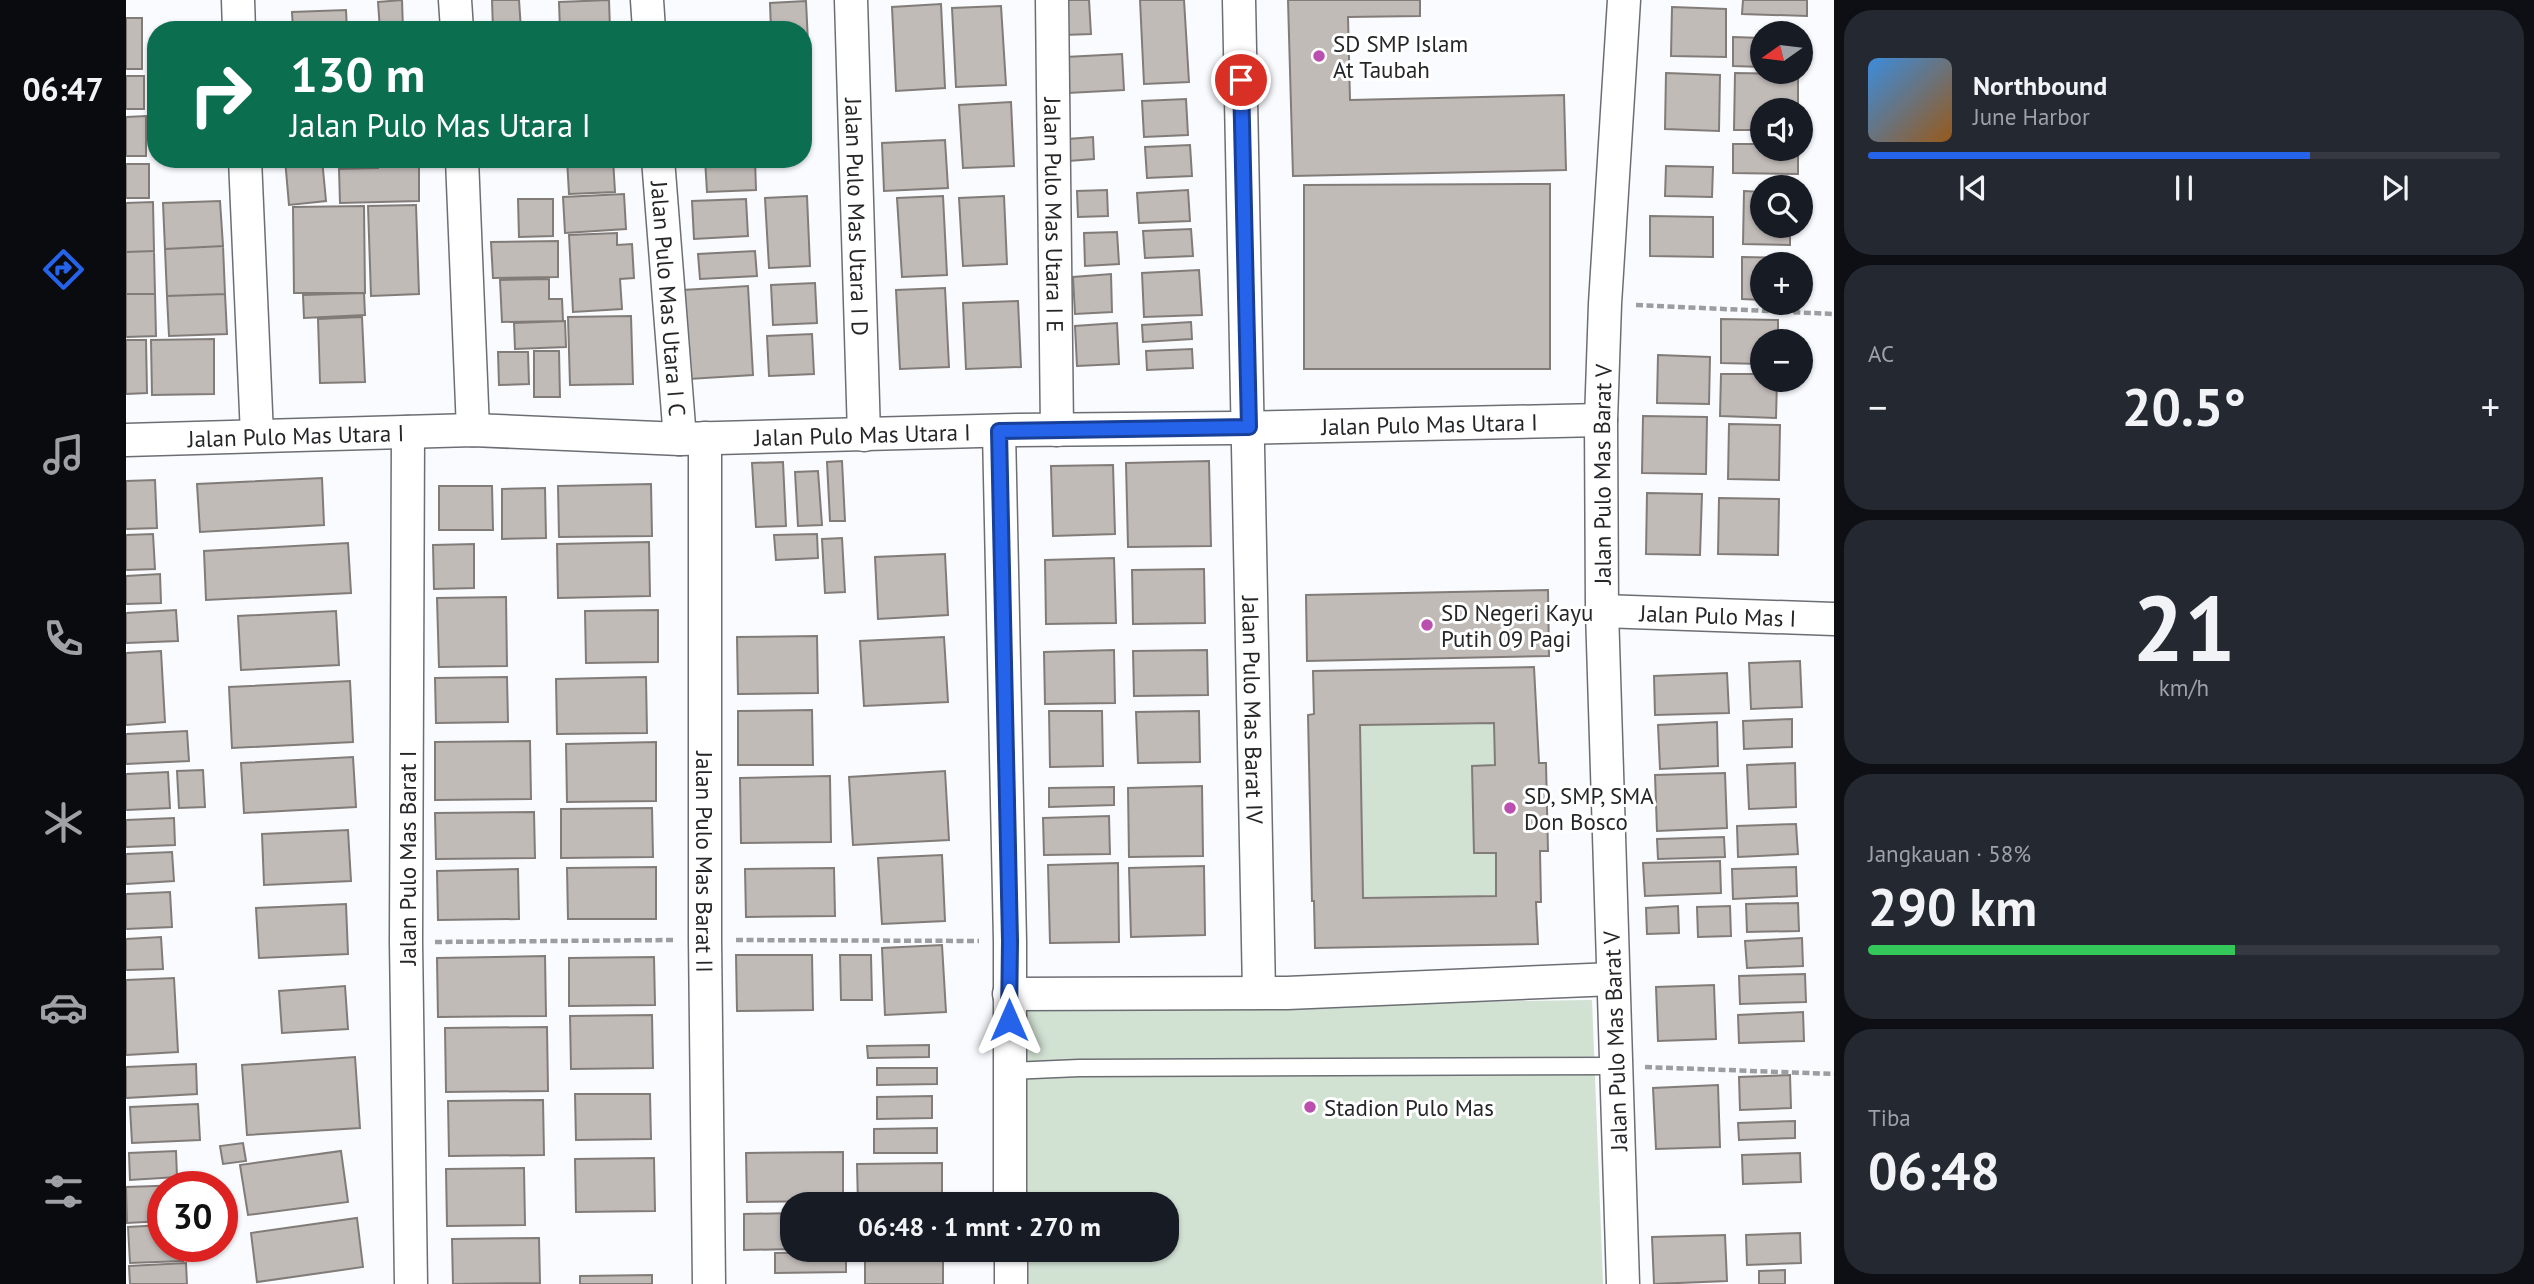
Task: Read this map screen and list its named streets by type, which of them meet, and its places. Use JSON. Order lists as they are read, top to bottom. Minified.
{"streets":{"street":["Jalan Pulo Mas Utara I E","Jalan Pulo Mas Utara I D","Jalan Pulo Mas Utara I C","Jalan Pulo Mas Utara I","Jalan Pulo Mas Barat V","Jalan Pulo Mas I","Jalan Pulo Mas Barat IV","Jalan Pulo Mas Barat I","Jalan Pulo Mas Barat II"]},"crossings":[["Jalan Pulo Mas Utara I E","Jalan Pulo Mas Utara I"],["Jalan Pulo Mas Utara I D","Jalan Pulo Mas Utara I"],["Jalan Pulo Mas Utara I C","Jalan Pulo Mas Utara I"],["Jalan Pulo Mas Utara I C","Jalan Pulo Mas Barat II"],["Jalan Pulo Mas Utara I","Jalan Pulo Mas Barat V"],["Jalan Pulo Mas Utara I","Jalan Pulo Mas Barat IV"],["Jalan Pulo Mas Utara I","Jalan Pulo Mas Barat I"],["Jalan Pulo Mas Utara I","Jalan Pulo Mas Barat II"],["Jalan Pulo Mas Barat V","Jalan Pulo Mas I"]],"places":["SD SMP Islam At Taubah","SD Negeri Kayu Putih 09 Pagi","SD, SMP, SMA Don Bosco","Stadion Pulo Mas"],"north":"left","page":{"tabs":"06:47","map_buttons":["+","−"],"turn":["130 m","Jalan Pulo Mas Utara I"],"song":["Northbound","June Harbor"],"tile":["AC",["21","km/h"],["Jangkauan · 58%","290 km"],["Tiba","06:48"]],"heat":["−","20.5°","+"],"limit":"30","trip":"06:48 · 1 mnt · 270 m"}}
